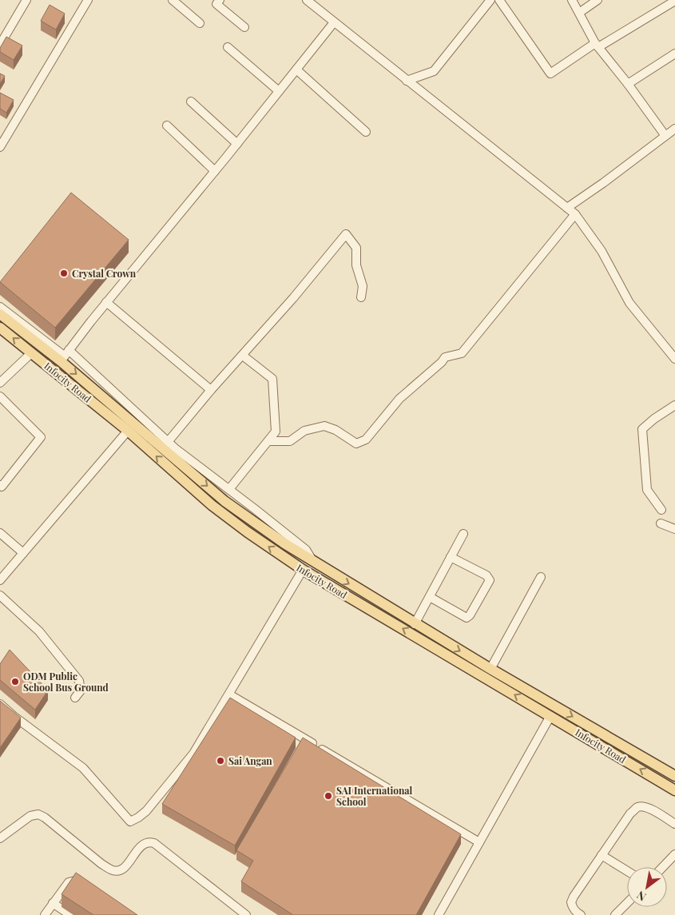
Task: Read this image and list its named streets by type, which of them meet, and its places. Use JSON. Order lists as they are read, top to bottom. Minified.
{"streets":{"main road":["Infocity Road"]},"places":["Crystal Crown","ODM Public School Bus Ground","Sai Angan","SAI International School"],"north":"bottom left"}
